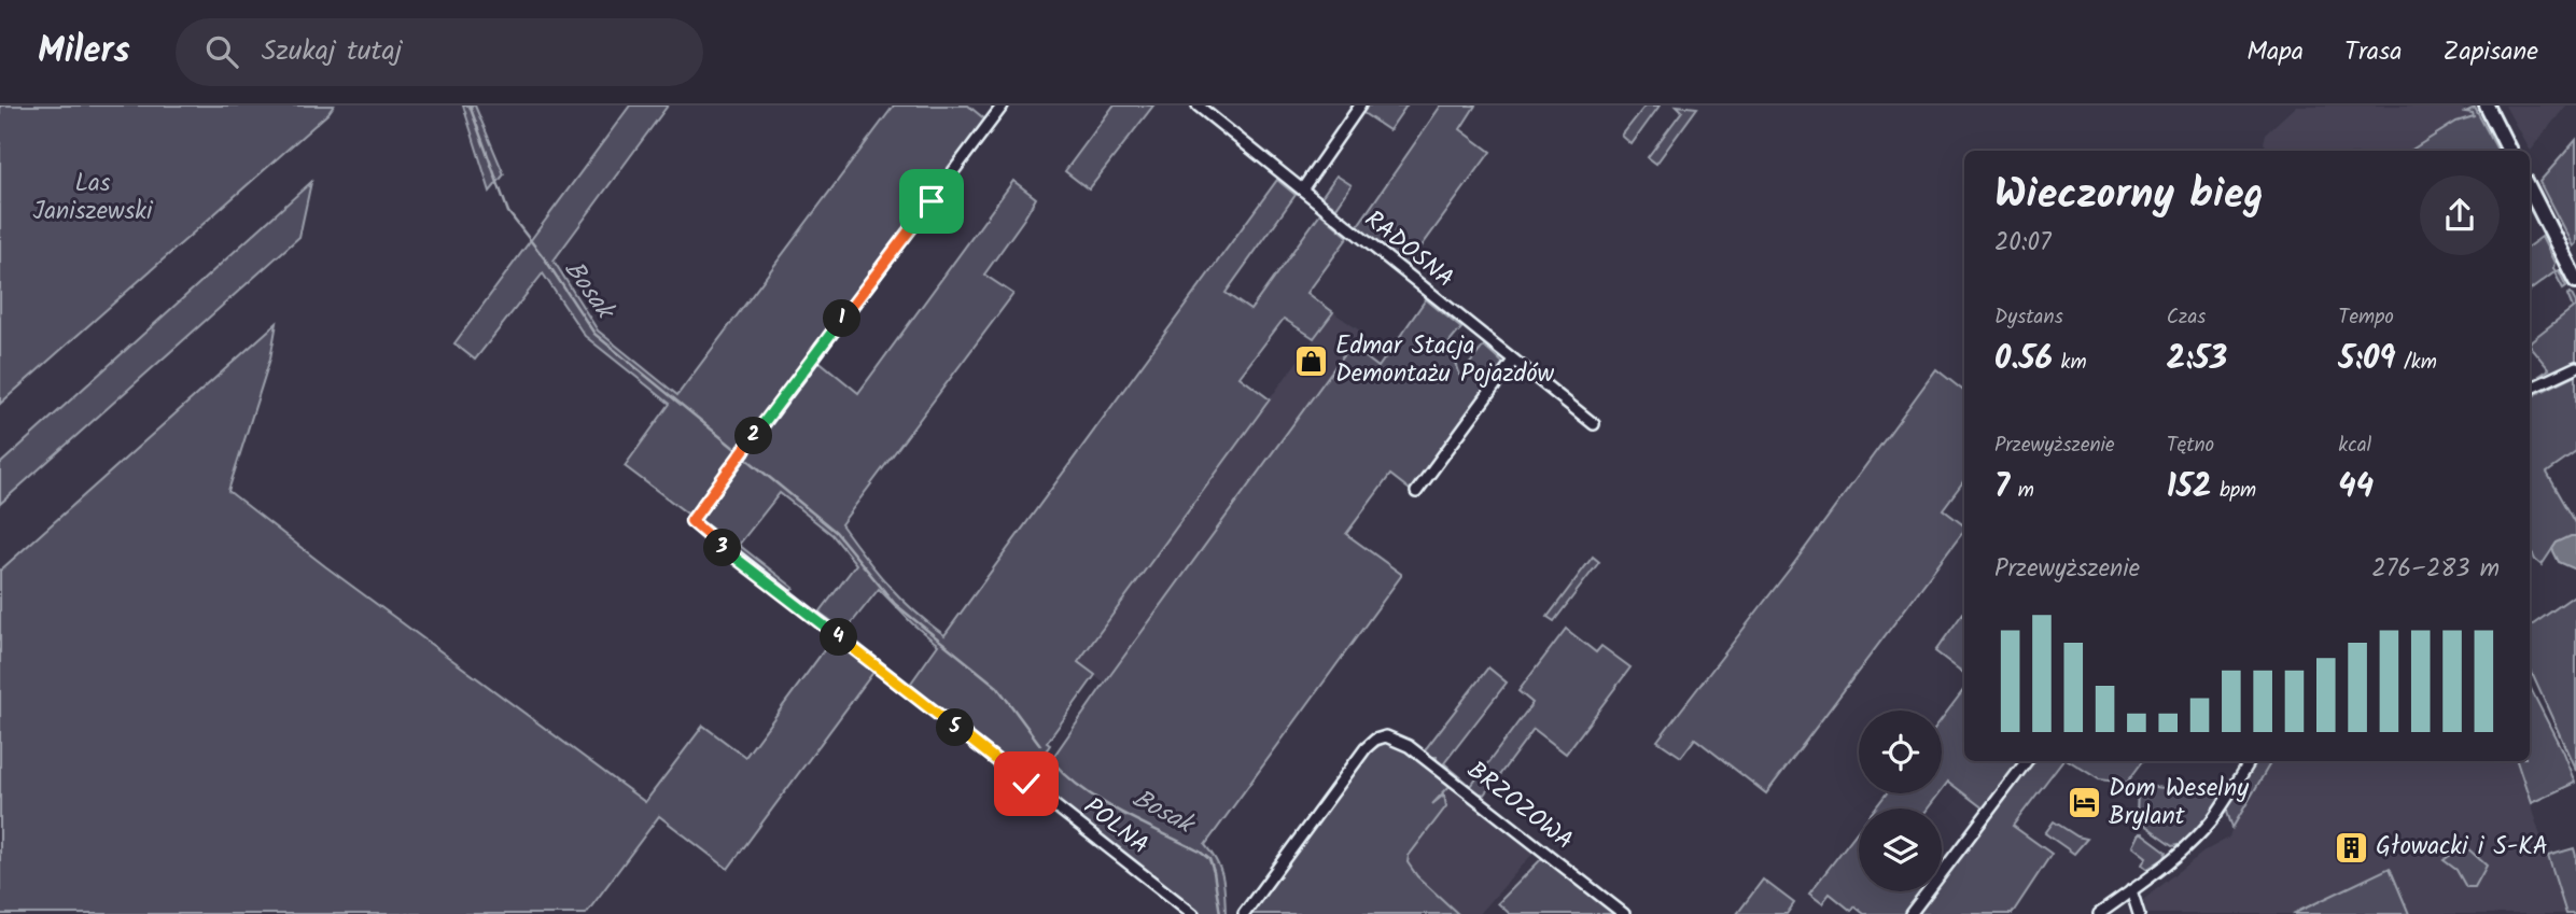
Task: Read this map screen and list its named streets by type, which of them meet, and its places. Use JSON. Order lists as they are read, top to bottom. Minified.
{"streets":{"street":["RADOSNA","BRZOZOWA","POLNA"]},"water":["Bosak"],"parks":["Las Janiszewski"],"places":{"shop":["Edmar Stacja Demontażu Pojazdów"],"hotel":["Dom Weselny Brylant"],"building":["Głowacki i S-KA"]},"page":{"header":"Milers","search":"Szukaj tutaj","nav":["Mapa","Trasa","Zapisane"],"heading":["Wieczorny bieg","20:07"],"stats":[["Dystans","0.56 km"],["Czas","2:53"],["Tempo","5:09 /km"],["Przewyższenie","7 m"],["Tętno","152 bpm"],["kcal","44"]],"pins":["1","2","3","4","5"],"chart":["Przewyższenie","276–283 m"]}}
